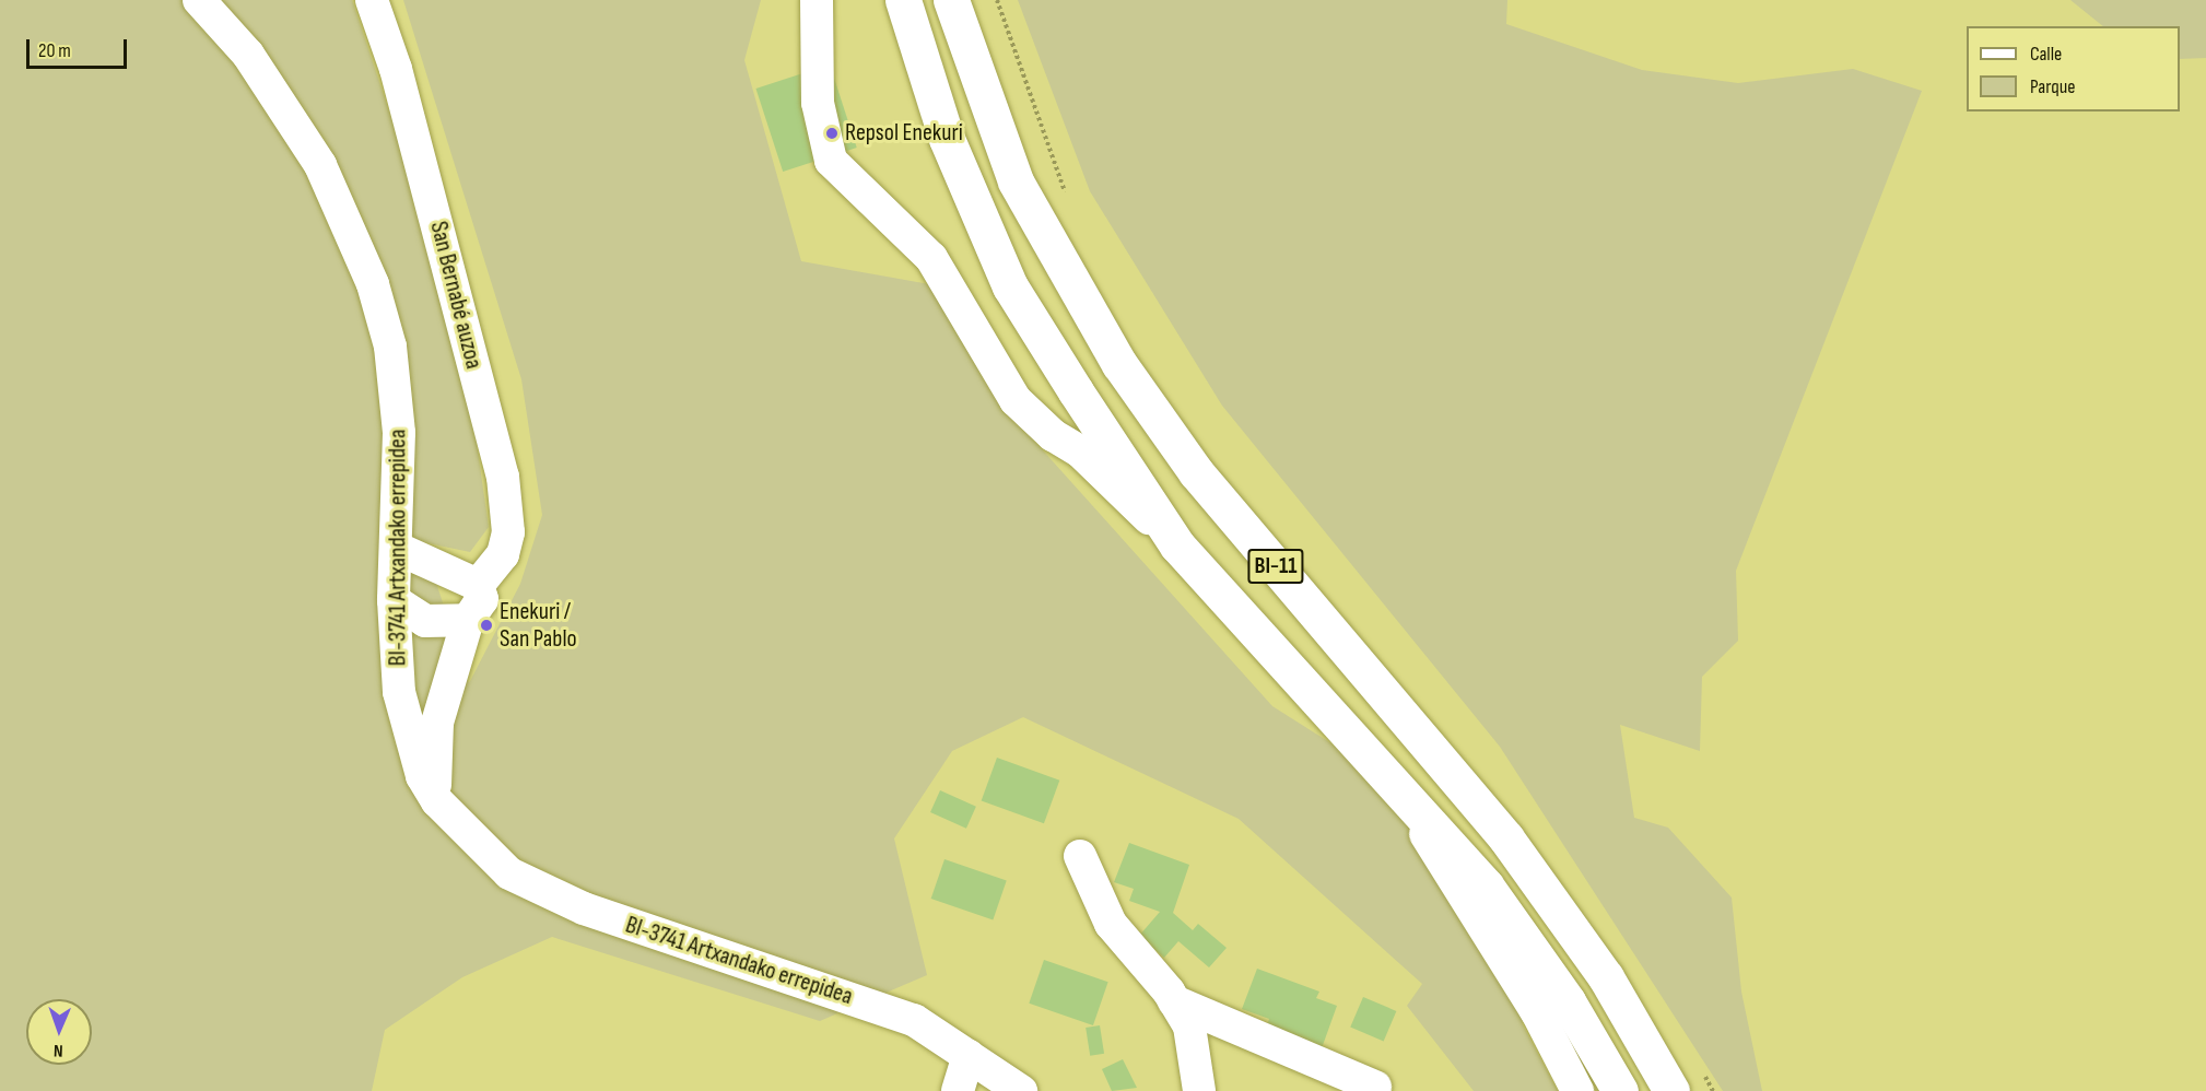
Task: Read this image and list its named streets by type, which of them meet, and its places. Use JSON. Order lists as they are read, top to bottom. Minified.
{"streets":{"main road":["BI-11"],"street":["San Bernabé auzoa","BI-3741 Artxandako errepidea"]},"places":["Repsol Enekuri","Enekuri / San Pablo"],"legend":["Calle","Parque"],"scale_bar":"20 m","north":"bottom"}
